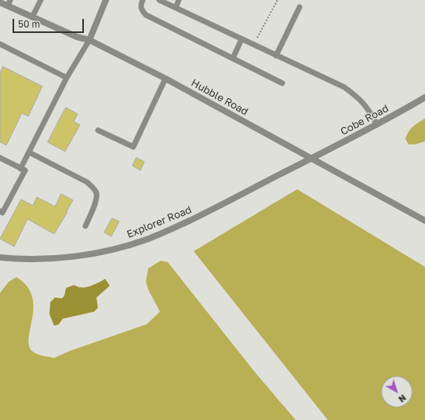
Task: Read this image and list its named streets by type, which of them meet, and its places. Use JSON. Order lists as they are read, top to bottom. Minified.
{"streets":{"street":["Hubble Road","Cobe Road","Explorer Road"]},"crossings":[["Hubble Road","Cobe Road"],["Hubble Road","Explorer Road"],["Cobe Road","Explorer Road"]],"scale_bar":"50 m","north":"bottom right"}
